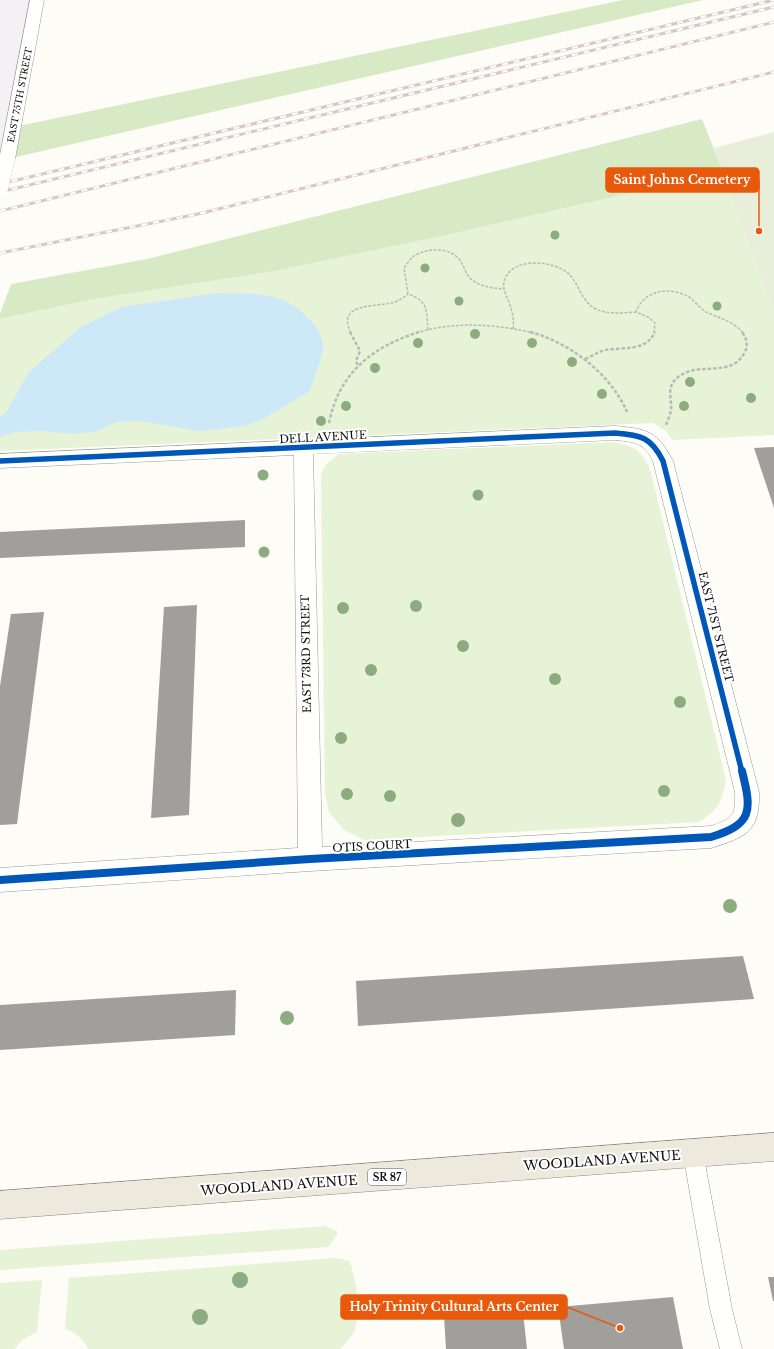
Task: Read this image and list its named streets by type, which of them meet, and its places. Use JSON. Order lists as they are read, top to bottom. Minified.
{"streets":{"main road":["WOODLAND AVENUE","SR 87"],"street":["EAST 75TH STREET","DELL AVENUE","EAST 71ST STREET","EAST 73RD STREET","OTIS COURT"]},"crossings":[["DELL AVENUE","EAST 71ST STREET"],["DELL AVENUE","EAST 73RD STREET"],["EAST 71ST STREET","OTIS COURT"],["EAST 73RD STREET","OTIS COURT"]],"places":["Saint Johns Cemetery","Holy Trinity Cultural Arts Center"]}
